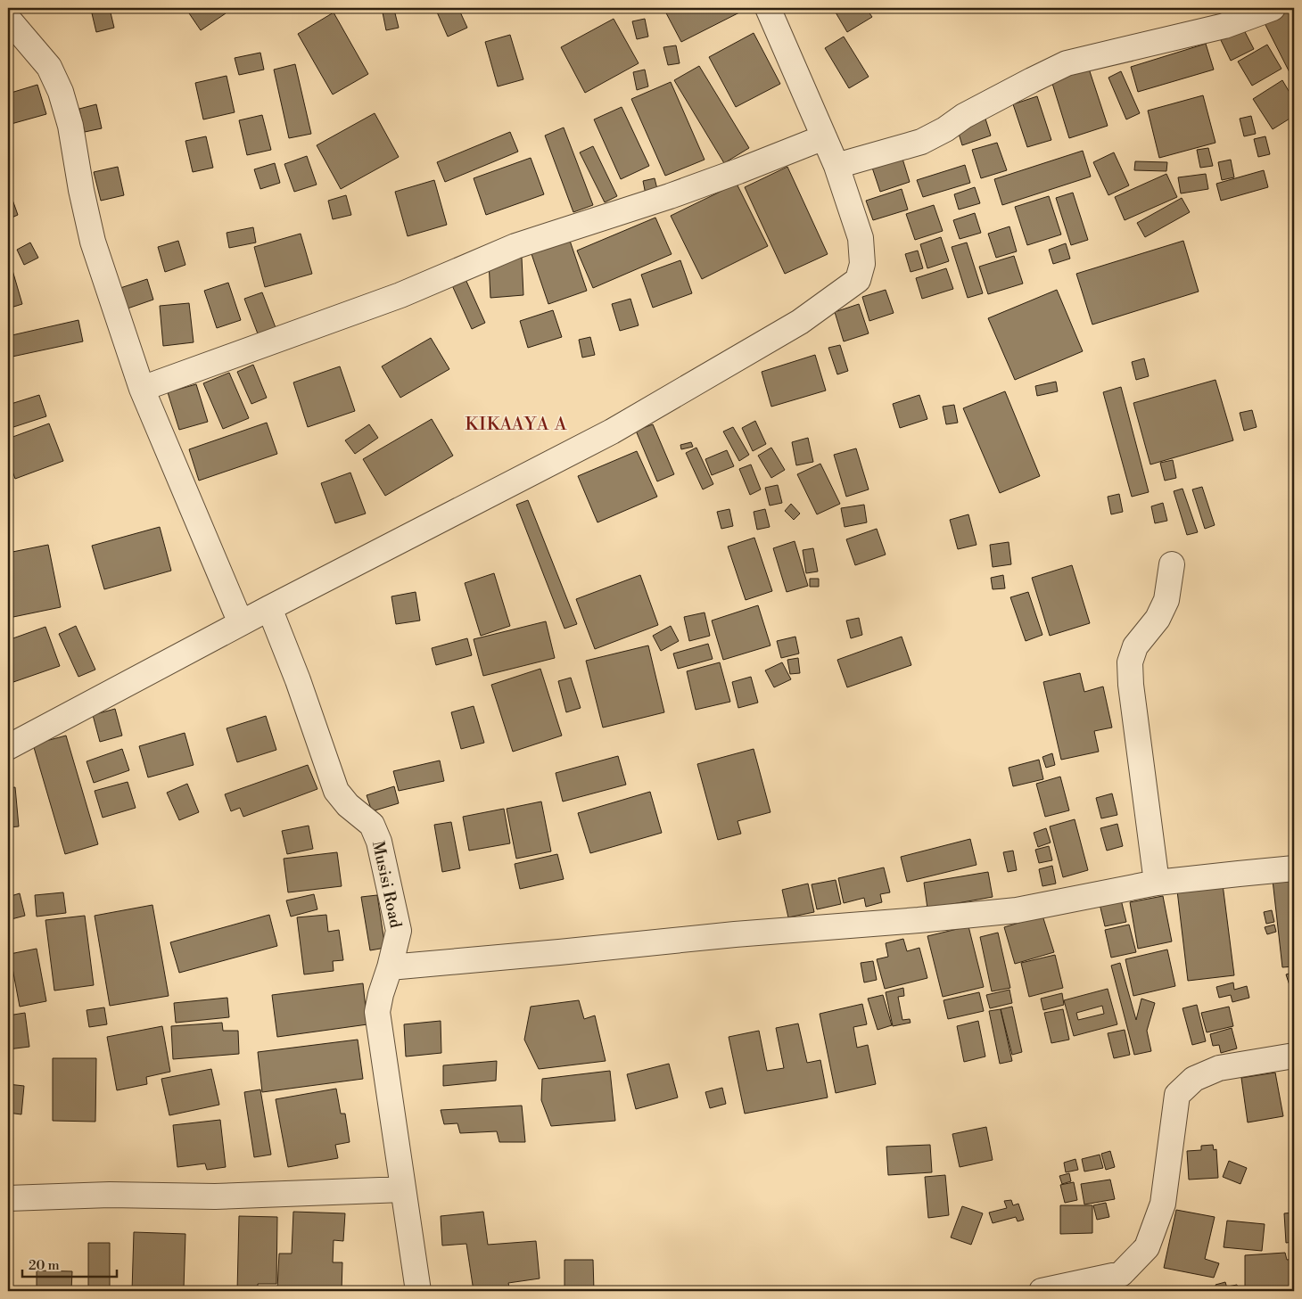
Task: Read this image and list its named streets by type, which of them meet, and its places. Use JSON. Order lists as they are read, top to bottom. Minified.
{"streets":{"street":["Musisi Road"]},"districts":["KIKAAYA A"],"scale_bar":"20 m"}
